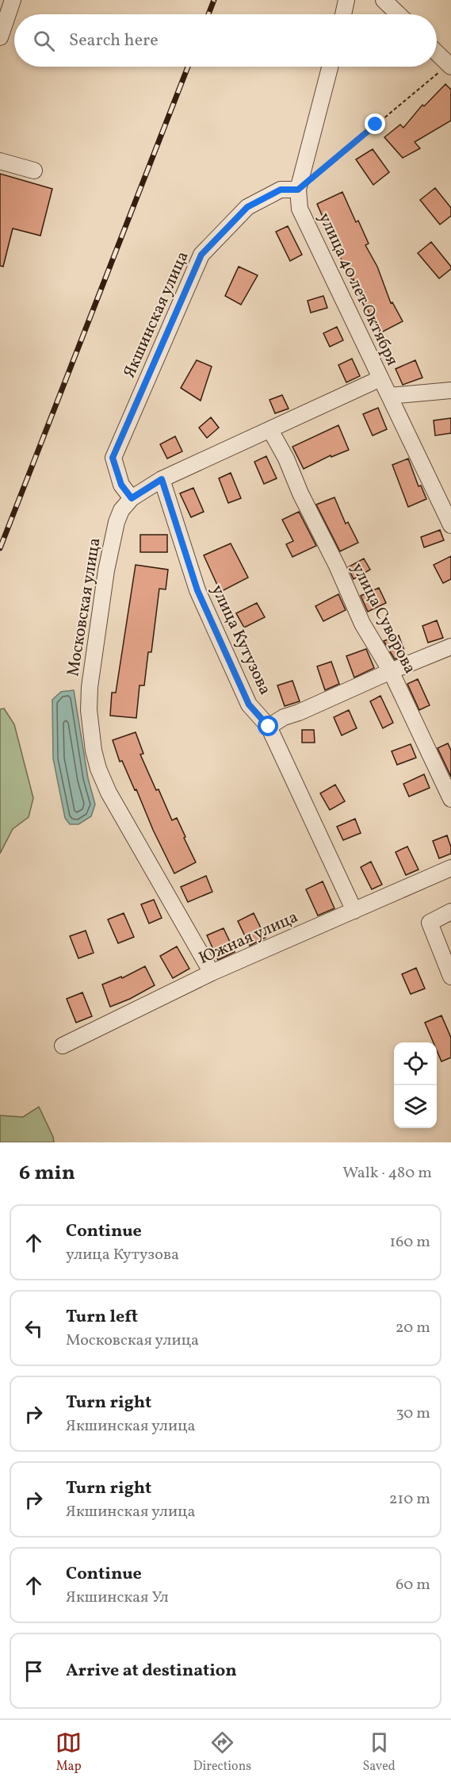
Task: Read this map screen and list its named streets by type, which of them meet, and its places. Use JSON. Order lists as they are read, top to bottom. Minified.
{"streets":{"street":["улица 40 лет Октября","Якшинская улица","Московская улица","улица Суворова","улица Кутузова","Южная улица"]},"crossings":[["улица 40 лет Октября","Якшинская улица"],["улица 40 лет Октября","Московская улица"],["Якшинская улица","Московская улица"],["Московская улица","улица Суворова"],["Московская улица","улица Кутузова"],["Московская улица","Южная улица"],["улица Кутузова","Южная улица"]],"page":{"search":"Search here","heading":["6 min","Walk · 480 m"],"list":[["Continue","улица Кутузова","160 m"],["Turn left","Московская улица","20 m"],["Turn right","Якшинская улица","30 m"],["Turn right","Якшинская улица","210 m"],["Continue","Якшинская Ул","60 m"],"Arrive at destination"],"nav":["Map","Directions","Saved"]}}
